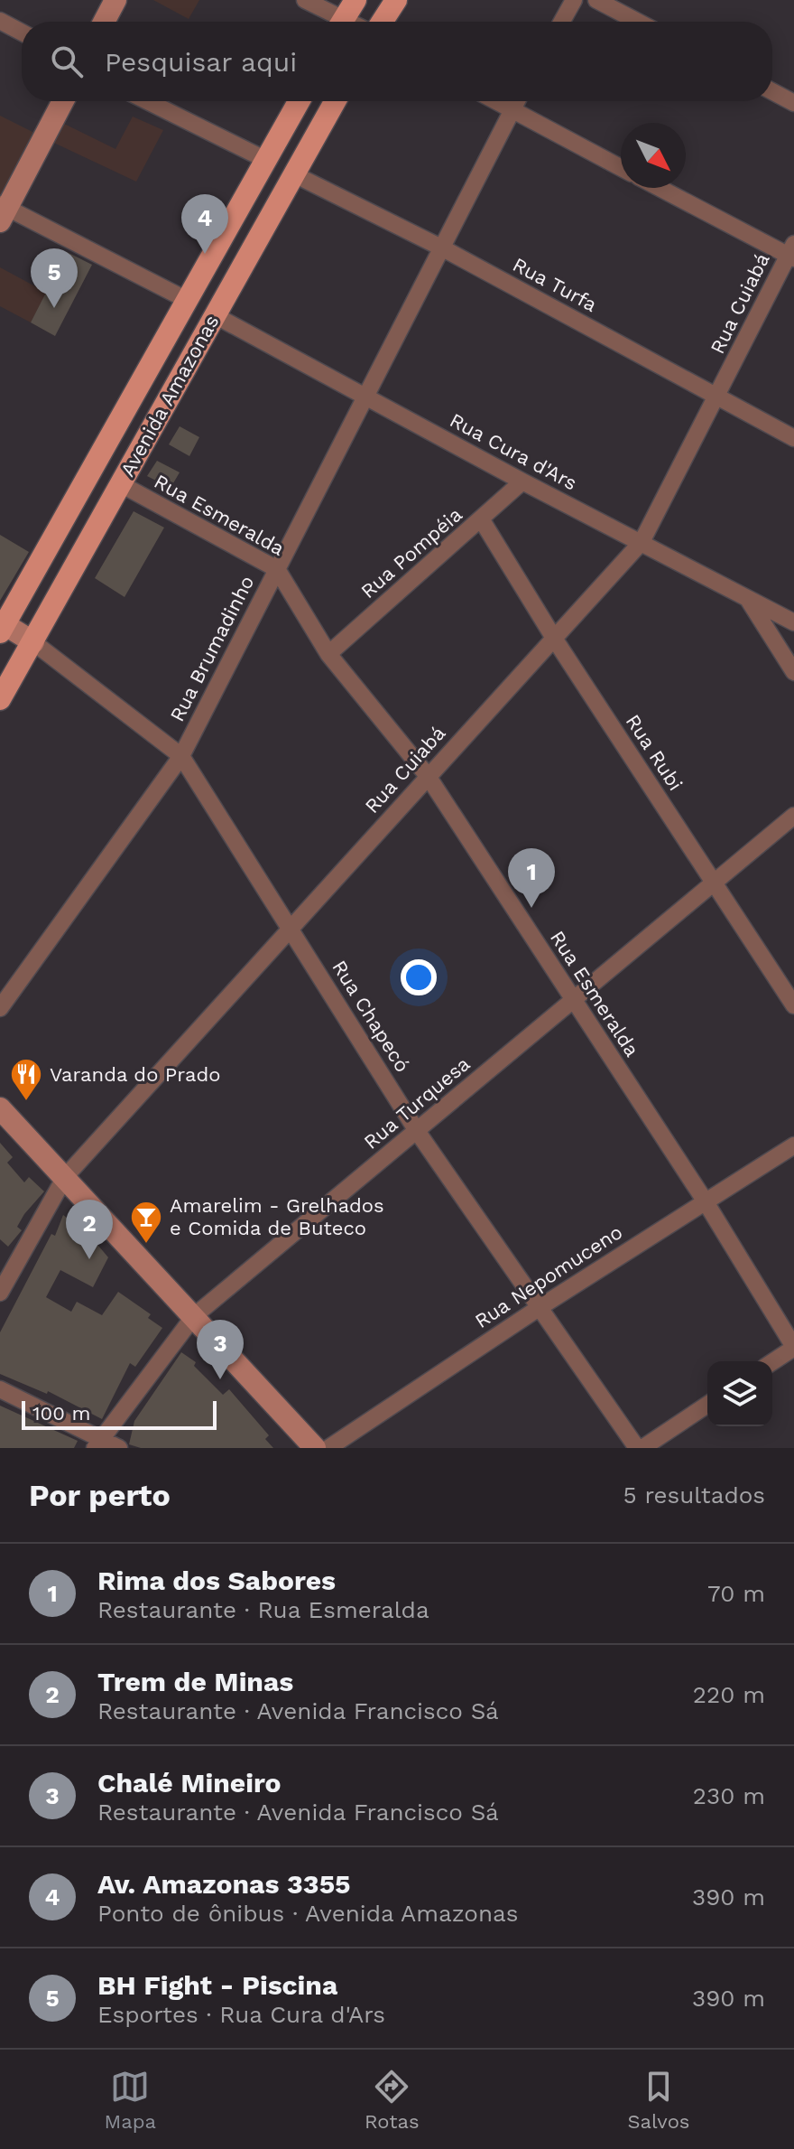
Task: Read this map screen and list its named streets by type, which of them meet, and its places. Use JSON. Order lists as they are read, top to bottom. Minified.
{"streets":{"main road":["Avenida Amazonas"],"street":["Rua Turfa","Rua Cuiabá","Rua Cura d'Ars","Rua Esmeralda","Rua Pompéia","Rua Brumadinho","Rua Rubi","Rua Chapecó","Rua Turquesa","Rua Nepomuceno"]},"crossings":[["Rua Turfa","Rua Cuiabá"],["Rua Turfa","Avenida Amazonas"],["Rua Turfa","Rua Brumadinho"],["Rua Cuiabá","Rua Cura d'Ars"],["Rua Cuiabá","Rua Esmeralda"],["Rua Cuiabá","Rua Rubi"],["Rua Cuiabá","Rua Chapecó"],["Avenida Amazonas","Rua Cura d'Ars"],["Avenida Amazonas","Rua Esmeralda"],["Avenida Amazonas","Rua Chapecó"],["Rua Cura d'Ars","Rua Pompéia"],["Rua Cura d'Ars","Rua Brumadinho"],["Rua Esmeralda","Rua Pompéia"],["Rua Esmeralda","Rua Brumadinho"],["Rua Esmeralda","Rua Turquesa"],["Rua Esmeralda","Rua Nepomuceno"],["Rua Pompéia","Rua Rubi"],["Rua Brumadinho","Rua Chapecó"],["Rua Rubi","Rua Turquesa"],["Rua Chapecó","Rua Turquesa"],["Rua Chapecó","Rua Nepomuceno"]],"places":{"restaurant":["Varanda do Prado"],"bar":["Amarelim - Grelhados e Comida de Buteco"]},"scale_bar":"100 m","north":"bottom right","page":{"search":"Pesquisar aqui","pins":["4","5","1","2","3"],"scale":"100 m","heading":["Por perto","5 resultados"],"list":[{"mark":"1","name":"Rima dos Sabores","note":"Restaurante · Rua Esmeralda","value":"70 m"},{"mark":"2","name":"Trem de Minas","note":"Restaurante · Avenida Francisco Sá","value":"220 m"},{"mark":"3","name":"Chalé Mineiro","note":"Restaurante · Avenida Francisco Sá","value":"230 m"},{"mark":"4","name":"Av. Amazonas 3355","note":"Ponto de ônibus · Avenida Amazonas","value":"390 m"},{"mark":"5","name":"BH Fight - Piscina","note":"Esportes · Rua Cura d'Ars","value":"390 m"}],"nav":["Mapa","Rotas","Salvos"]}}
